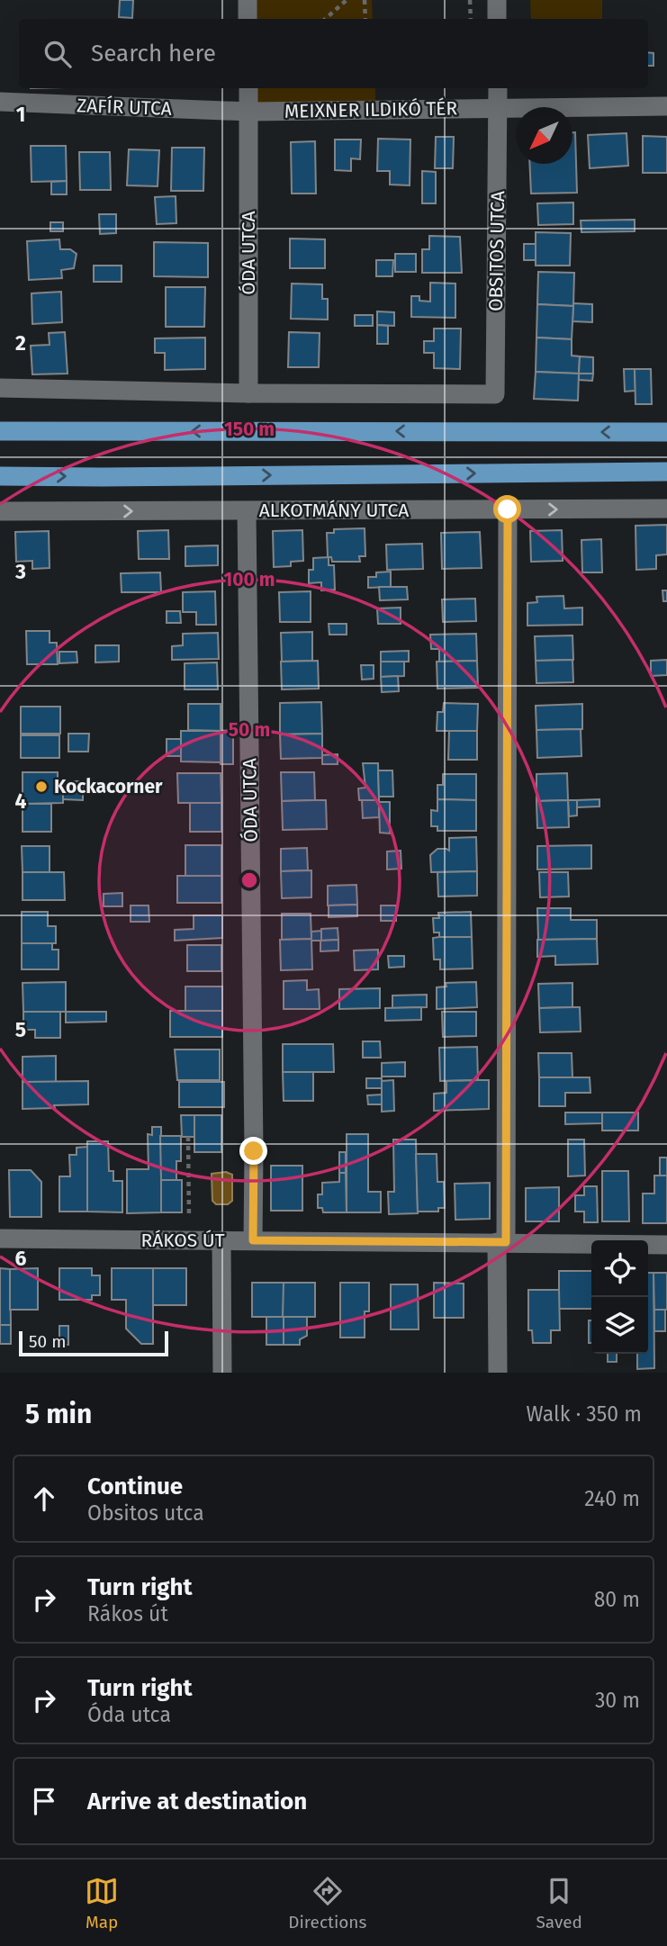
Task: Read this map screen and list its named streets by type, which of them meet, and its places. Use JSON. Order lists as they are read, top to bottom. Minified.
{"streets":{"street":["ZAFÍR UTCA","MEIXNER ILDIKÓ TÉR","OBSITOS UTCA","ÓDA UTCA","ALKOTMÁNY UTCA","RÁKOS ÚT"]},"crossings":[["ZAFÍR UTCA","MEIXNER ILDIKÓ TÉR"],["ZAFÍR UTCA","ÓDA UTCA"],["MEIXNER ILDIKÓ TÉR","OBSITOS UTCA"],["MEIXNER ILDIKÓ TÉR","ÓDA UTCA"],["OBSITOS UTCA","ÓDA UTCA"],["ÓDA UTCA","ALKOTMÁNY UTCA"],["ÓDA UTCA","RÁKOS ÚT"]],"places":["Kockacorner"],"scale_bar":"50 m","north":"bottom left","page":{"search":"Search here","scale":"50 m","heading":["5 min","Walk · 350 m"],"list":[["Continue","Obsitos utca","240 m"],["Turn right","Rákos út","80 m"],["Turn right","Óda utca","30 m"],"Arrive at destination"],"nav":["Map","Directions","Saved"]},"grid":{"rows":["1","2","3","4","5","6"]},"rings":["150 m","100 m","50 m"]}
